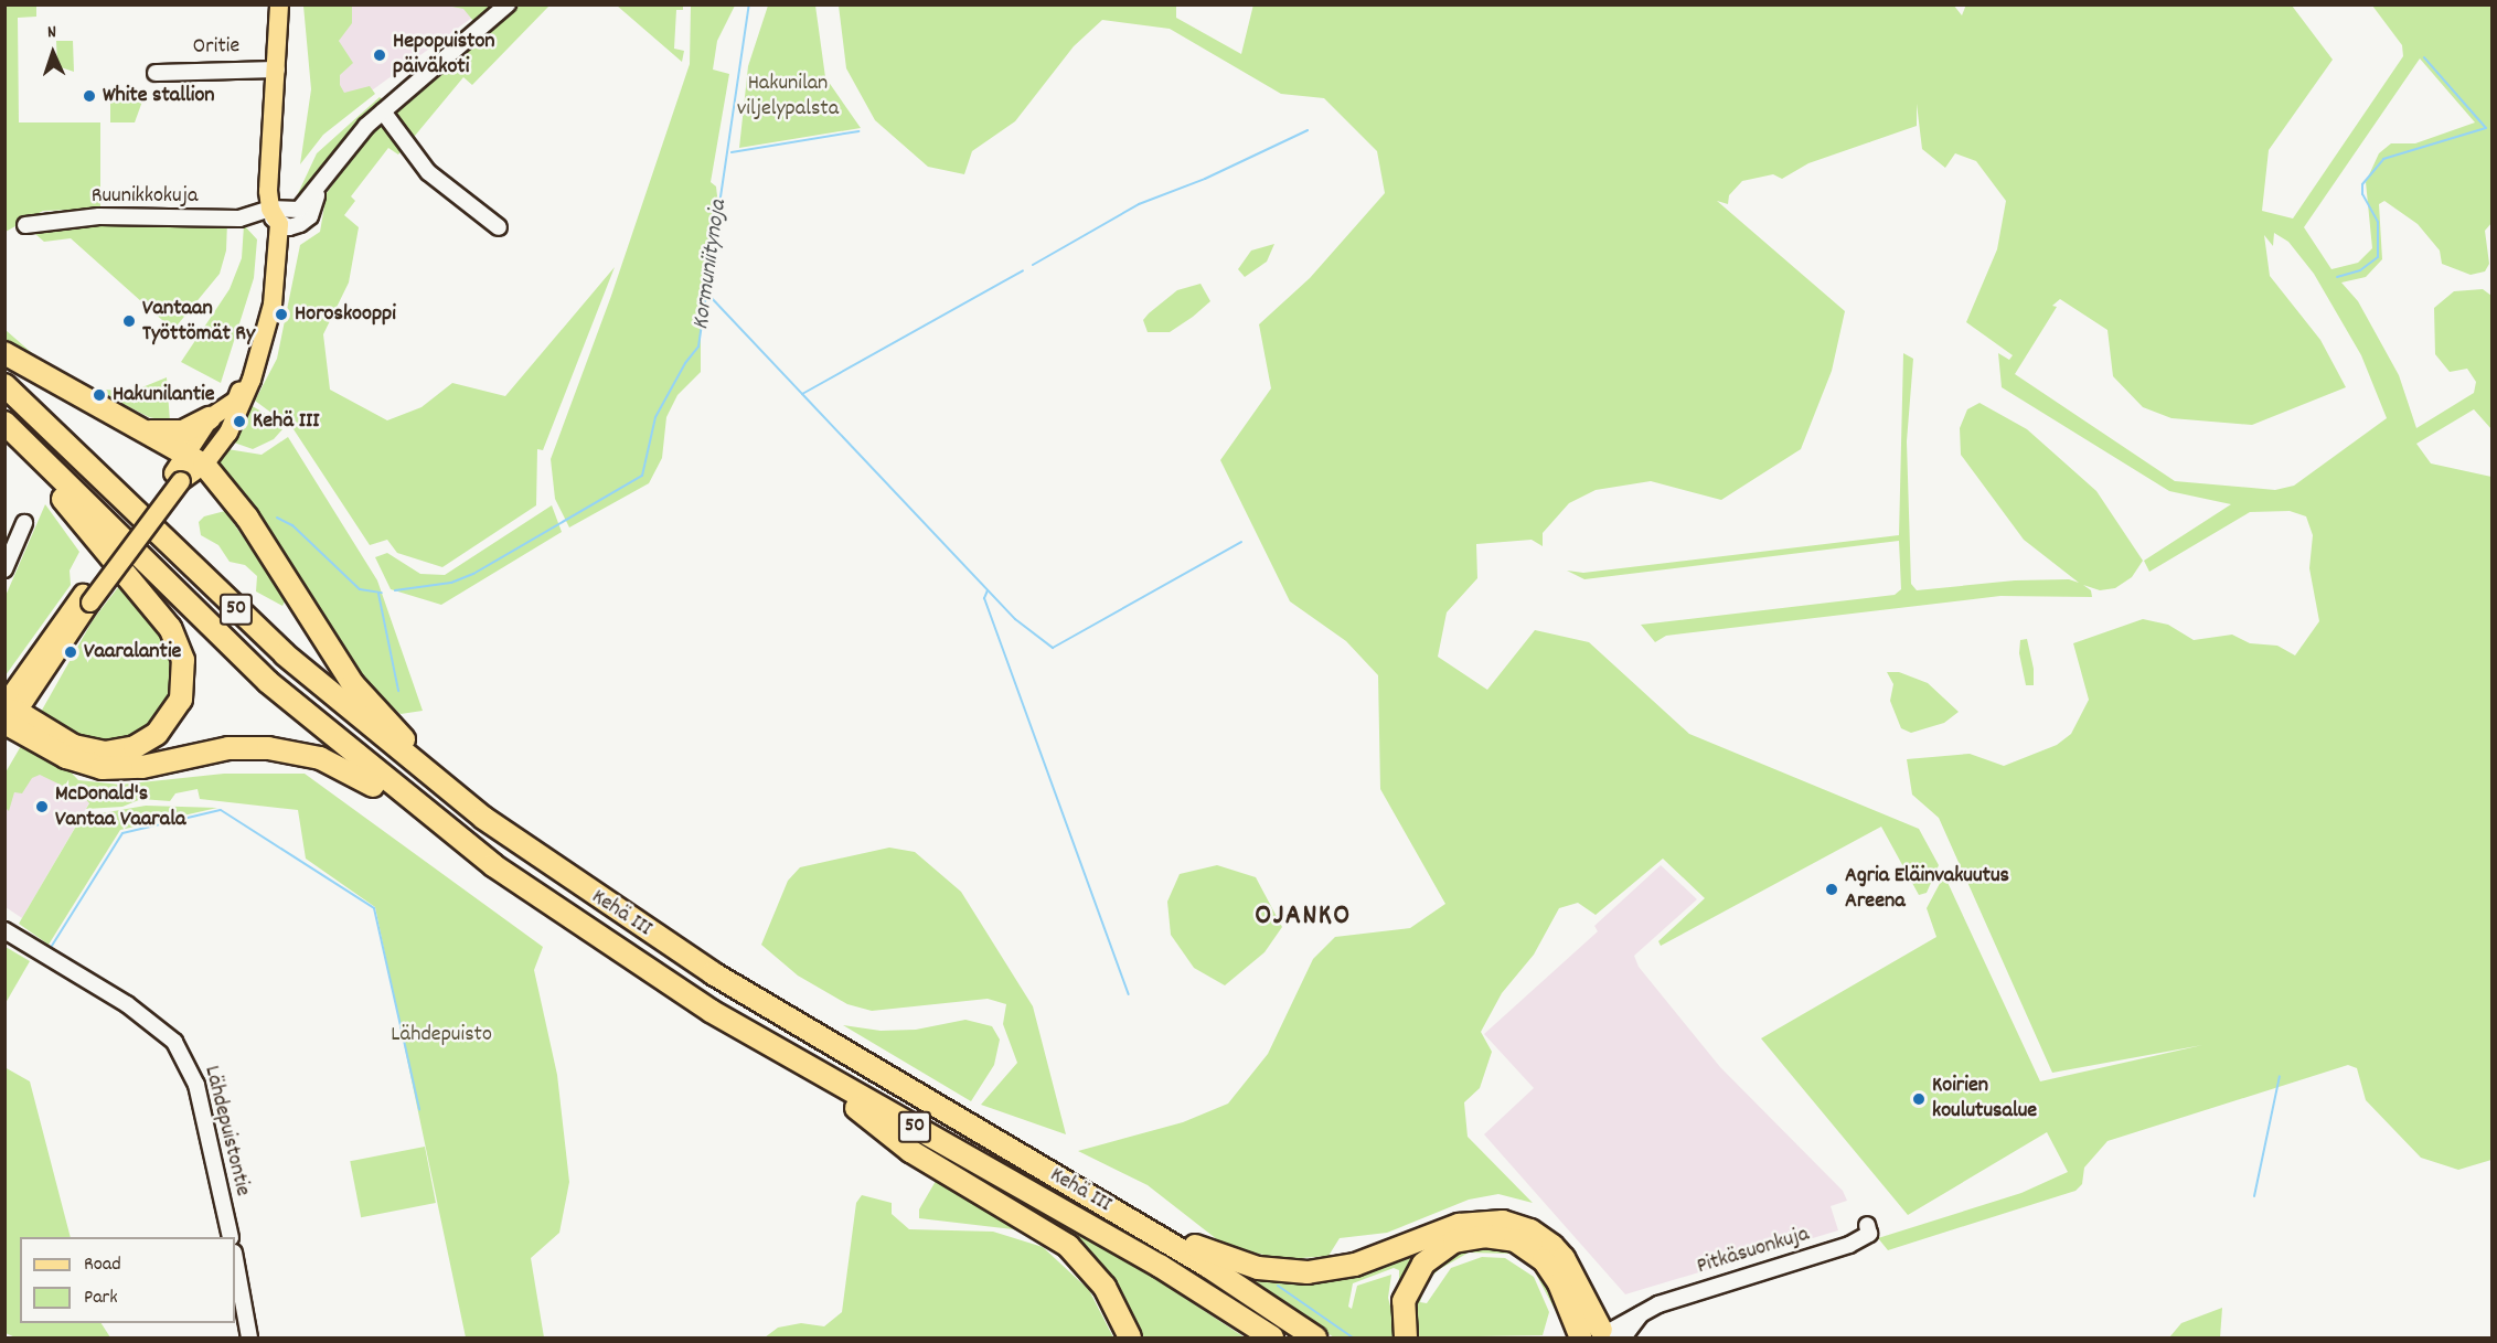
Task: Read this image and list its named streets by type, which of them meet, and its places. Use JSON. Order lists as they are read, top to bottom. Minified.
{"streets":{"highway":["50","Kehä III"],"street":["Oritie","Ruunikkokuja","Lähdepuistontie","Pitkäsuonkuja"]},"districts":["OJANKO"],"water":["Kormuniitynoja"],"parks":["Hakunilan viljelypalsta","Lähdepuisto"],"places":["Hepopuiston päiväkoti","White stallion","Horoskooppi","Vantaan Työttömät Ry","Hakunilantie","Kehä III","Vaaralantie","McDonald's Vantaa Vaarala","Agria Eläinvakuutus Areena","Koirien koulutusalue"],"legend":["Road","Park"],"north":"top"}
